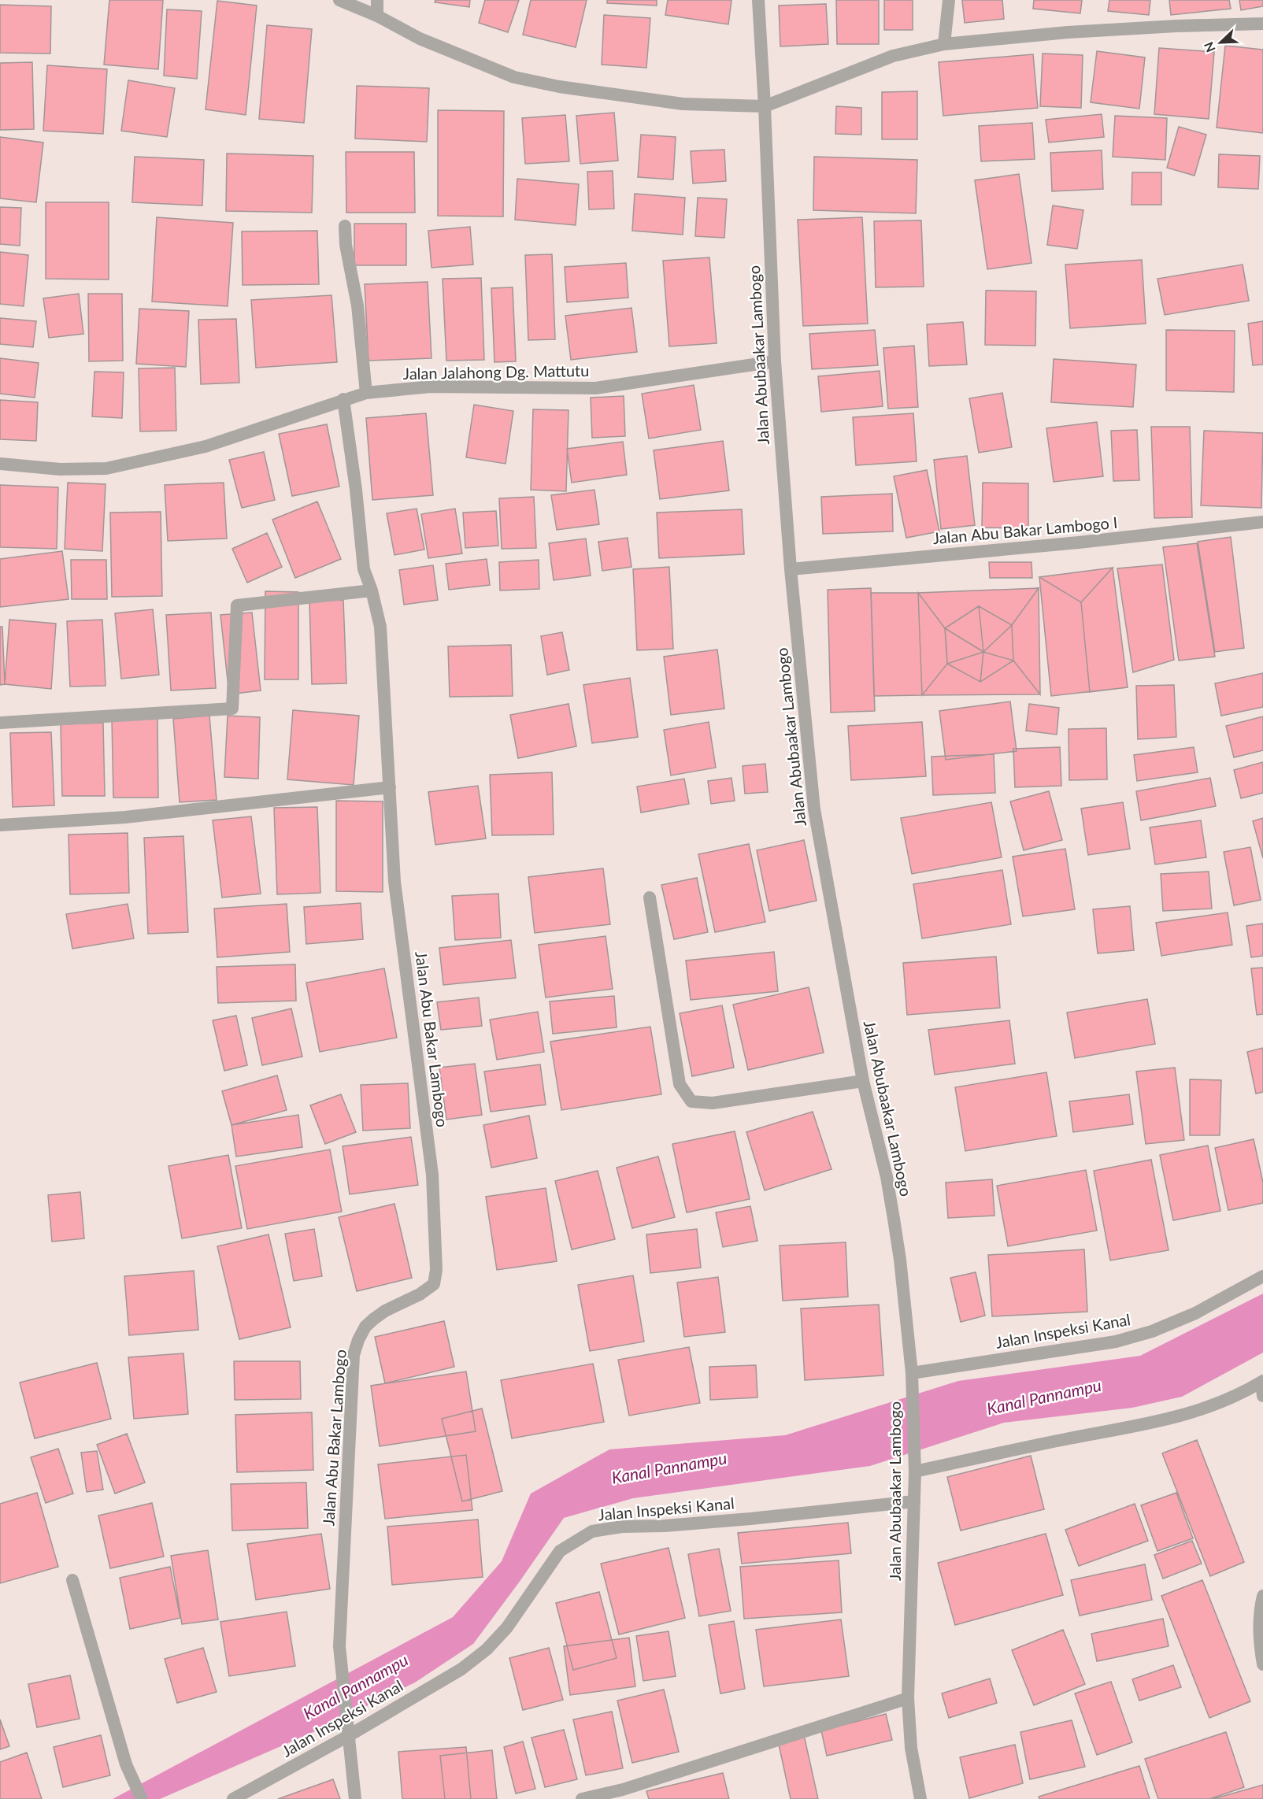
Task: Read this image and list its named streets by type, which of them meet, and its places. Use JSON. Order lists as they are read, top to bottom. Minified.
{"streets":{"street":["Jalan Abubaakar Lambogo","Jalan Jalahong Dg. Mattutu","Jalan Abu Bakar Lambogo I","Jalan Abu Bakar Lambogo","Jalan Inspeksi Kanal"]},"crossings":[["Jalan Abubaakar Lambogo","Jalan Jalahong Dg. Mattutu"],["Jalan Abubaakar Lambogo","Jalan Abu Bakar Lambogo I"],["Jalan Abubaakar Lambogo","Jalan Inspeksi Kanal"],["Jalan Jalahong Dg. Mattutu","Jalan Abu Bakar Lambogo"],["Jalan Abu Bakar Lambogo","Jalan Inspeksi Kanal"]],"water":["Kanal Pannampu"],"north":"bottom left"}
